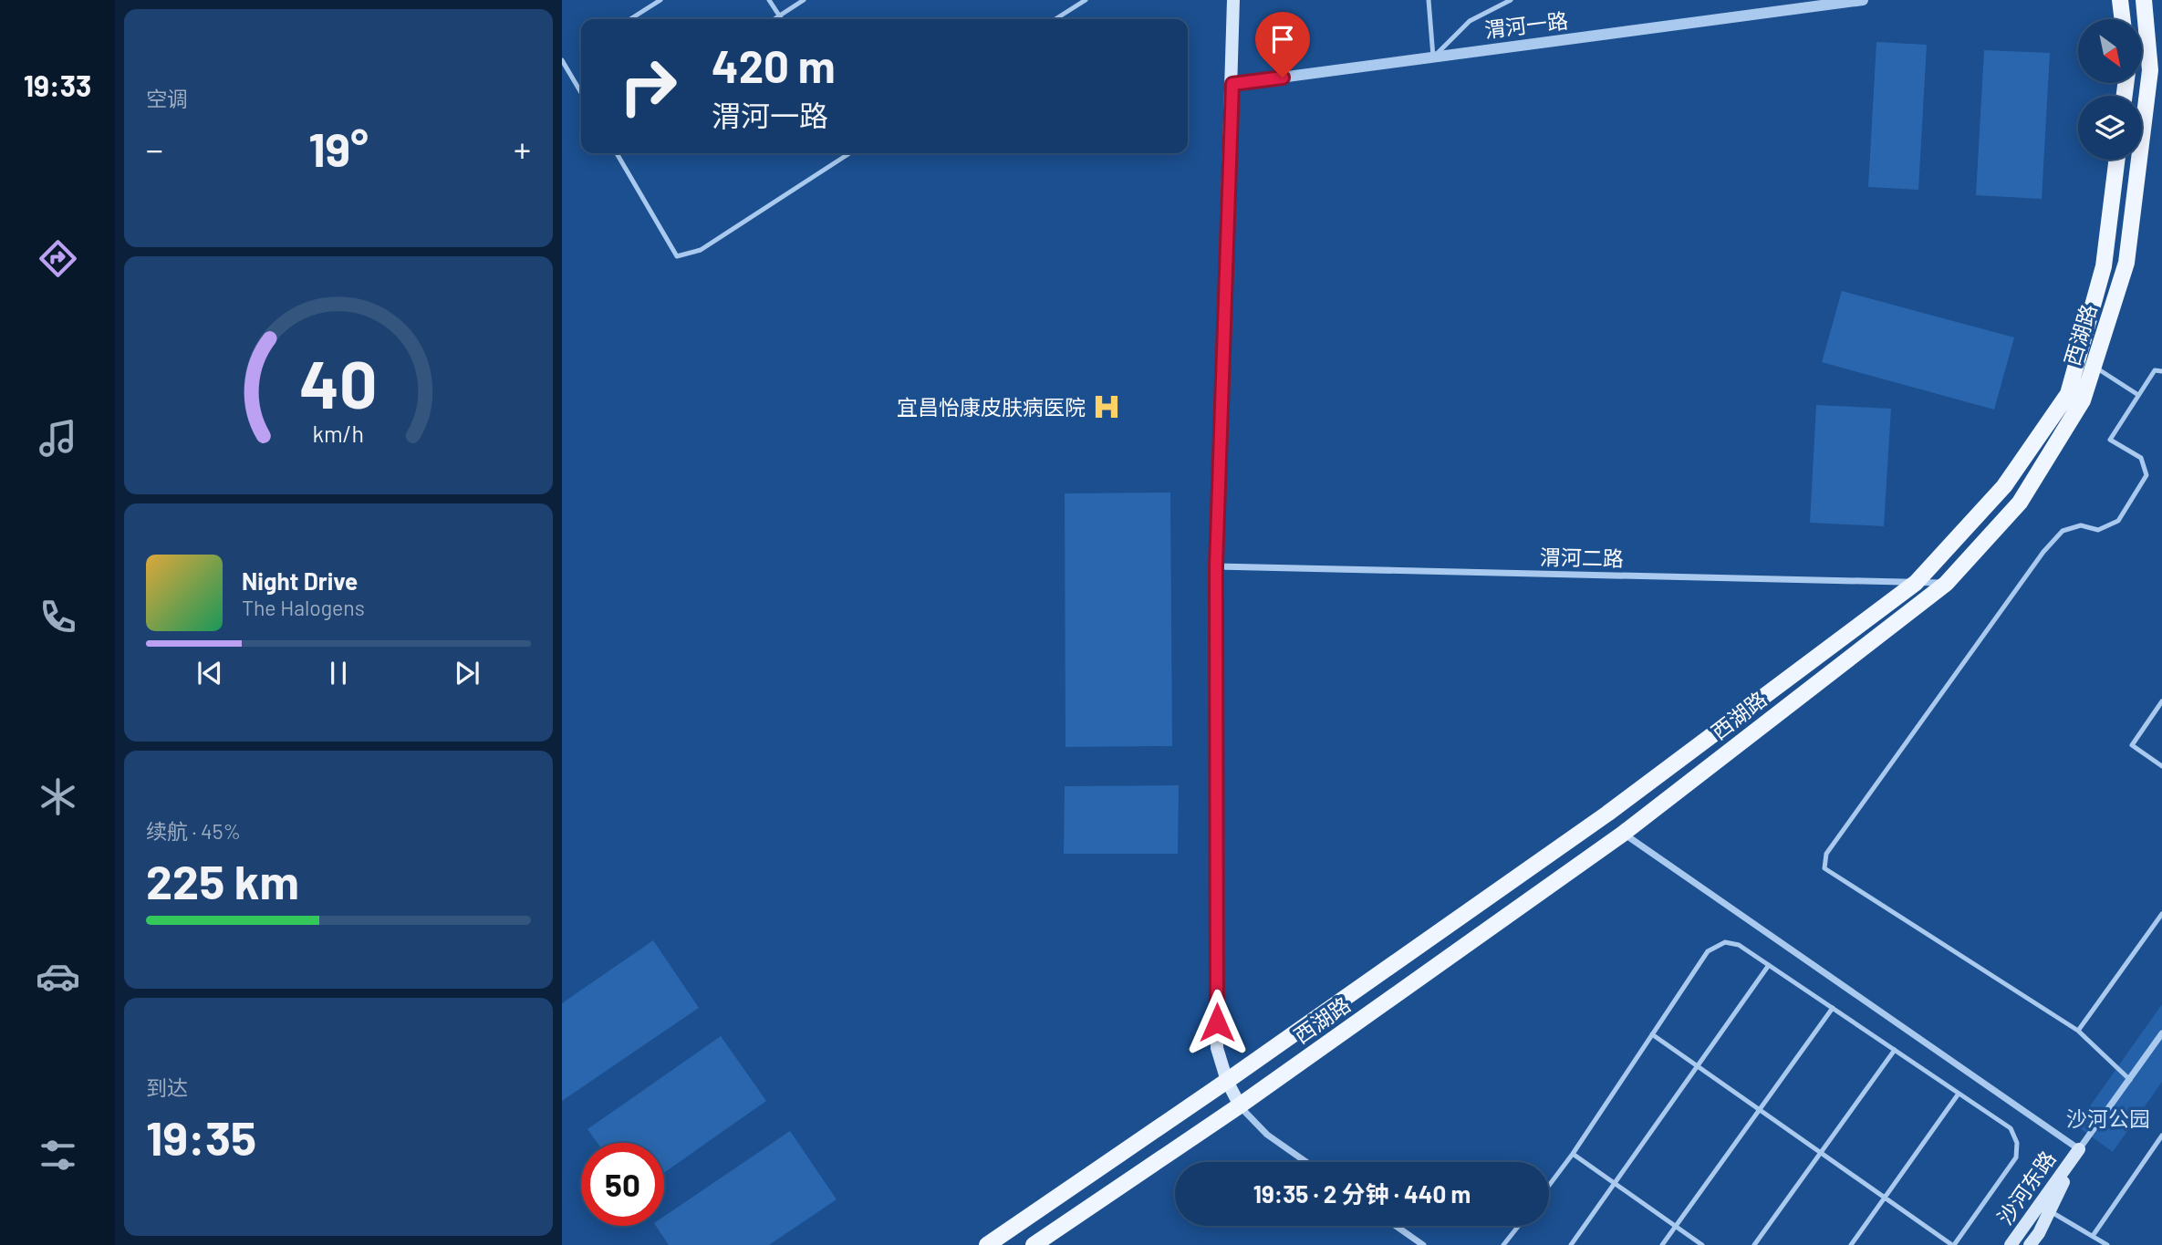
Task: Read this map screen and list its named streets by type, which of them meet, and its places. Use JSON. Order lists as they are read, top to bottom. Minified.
{"streets":{"main road":["西湖路","沙河东路"],"street":["渭河一路","渭河二路"]},"crossings":[["西湖路","渭河二路"]],"parks":["沙河公园"],"places":{"hospital":["宜昌怡康皮肤病医院"]},"north":"bottom right","page":{"tabs":"19:33","tile":["空调",["续航 · 45%","225 km"],["到达","19:35"]],"turn":["420 m","渭河一路"],"heat":["−","19°","+"],"song":["Night Drive","The Halogens"],"limit":"50","trip":"19:35 · 2 分钟 · 440 m","gauge":["40","km/h"]}}
